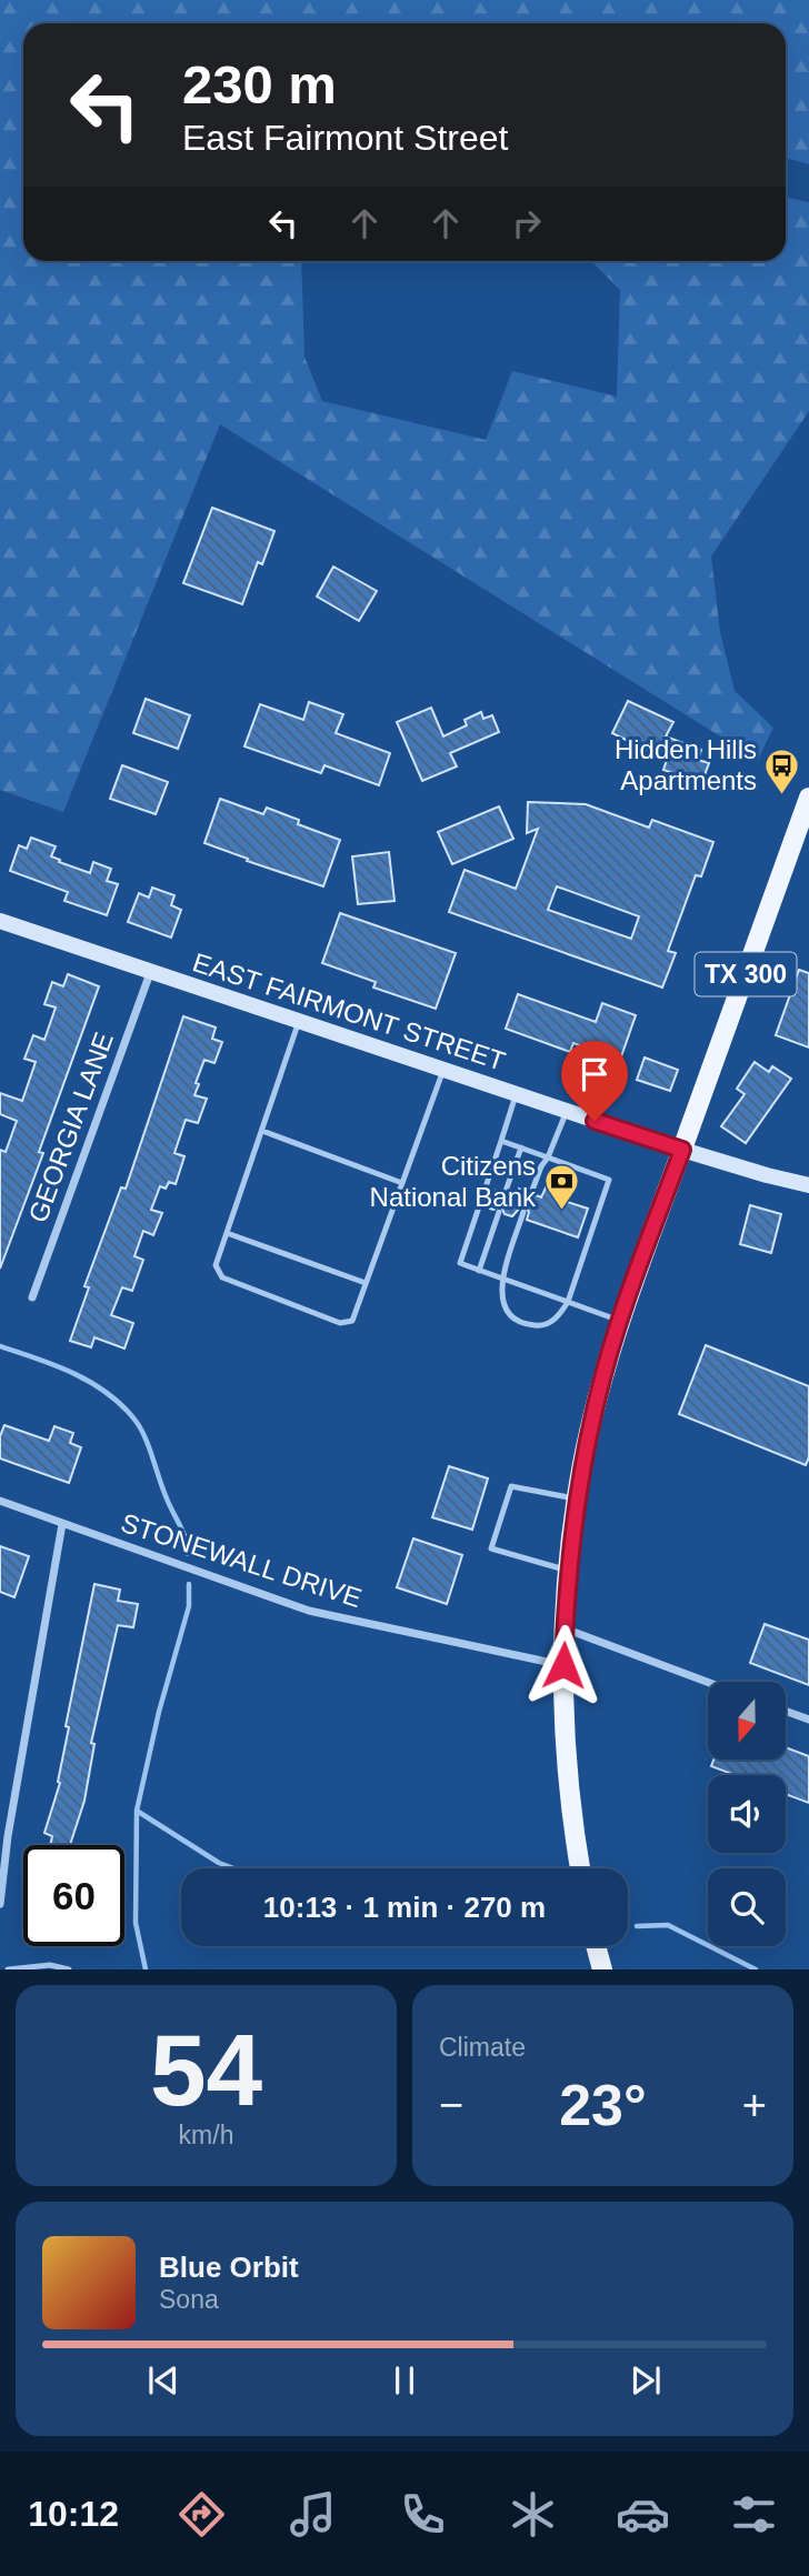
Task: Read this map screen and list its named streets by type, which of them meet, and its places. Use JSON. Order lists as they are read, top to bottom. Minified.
{"streets":{"main road":["TX 300"],"street":["EAST FAIRMONT STREET","GEORGIA LANE","STONEWALL DRIVE"]},"crossings":[["TX 300","EAST FAIRMONT STREET"],["TX 300","STONEWALL DRIVE"],["EAST FAIRMONT STREET","GEORGIA LANE"]],"places":{"bus stop":["Hidden Hills Apartments"],"bank":["Citizens National Bank"]},"north":"bottom","page":{"turn":["230 m","East Fairmont Street"],"limit":"60","trip":"10:13 · 1 min · 270 m","tile":[["54","km/h"],"Climate"],"heat":["−","23°","+"],"song":["Blue Orbit","Sona"],"tabs":"10:12"}}
